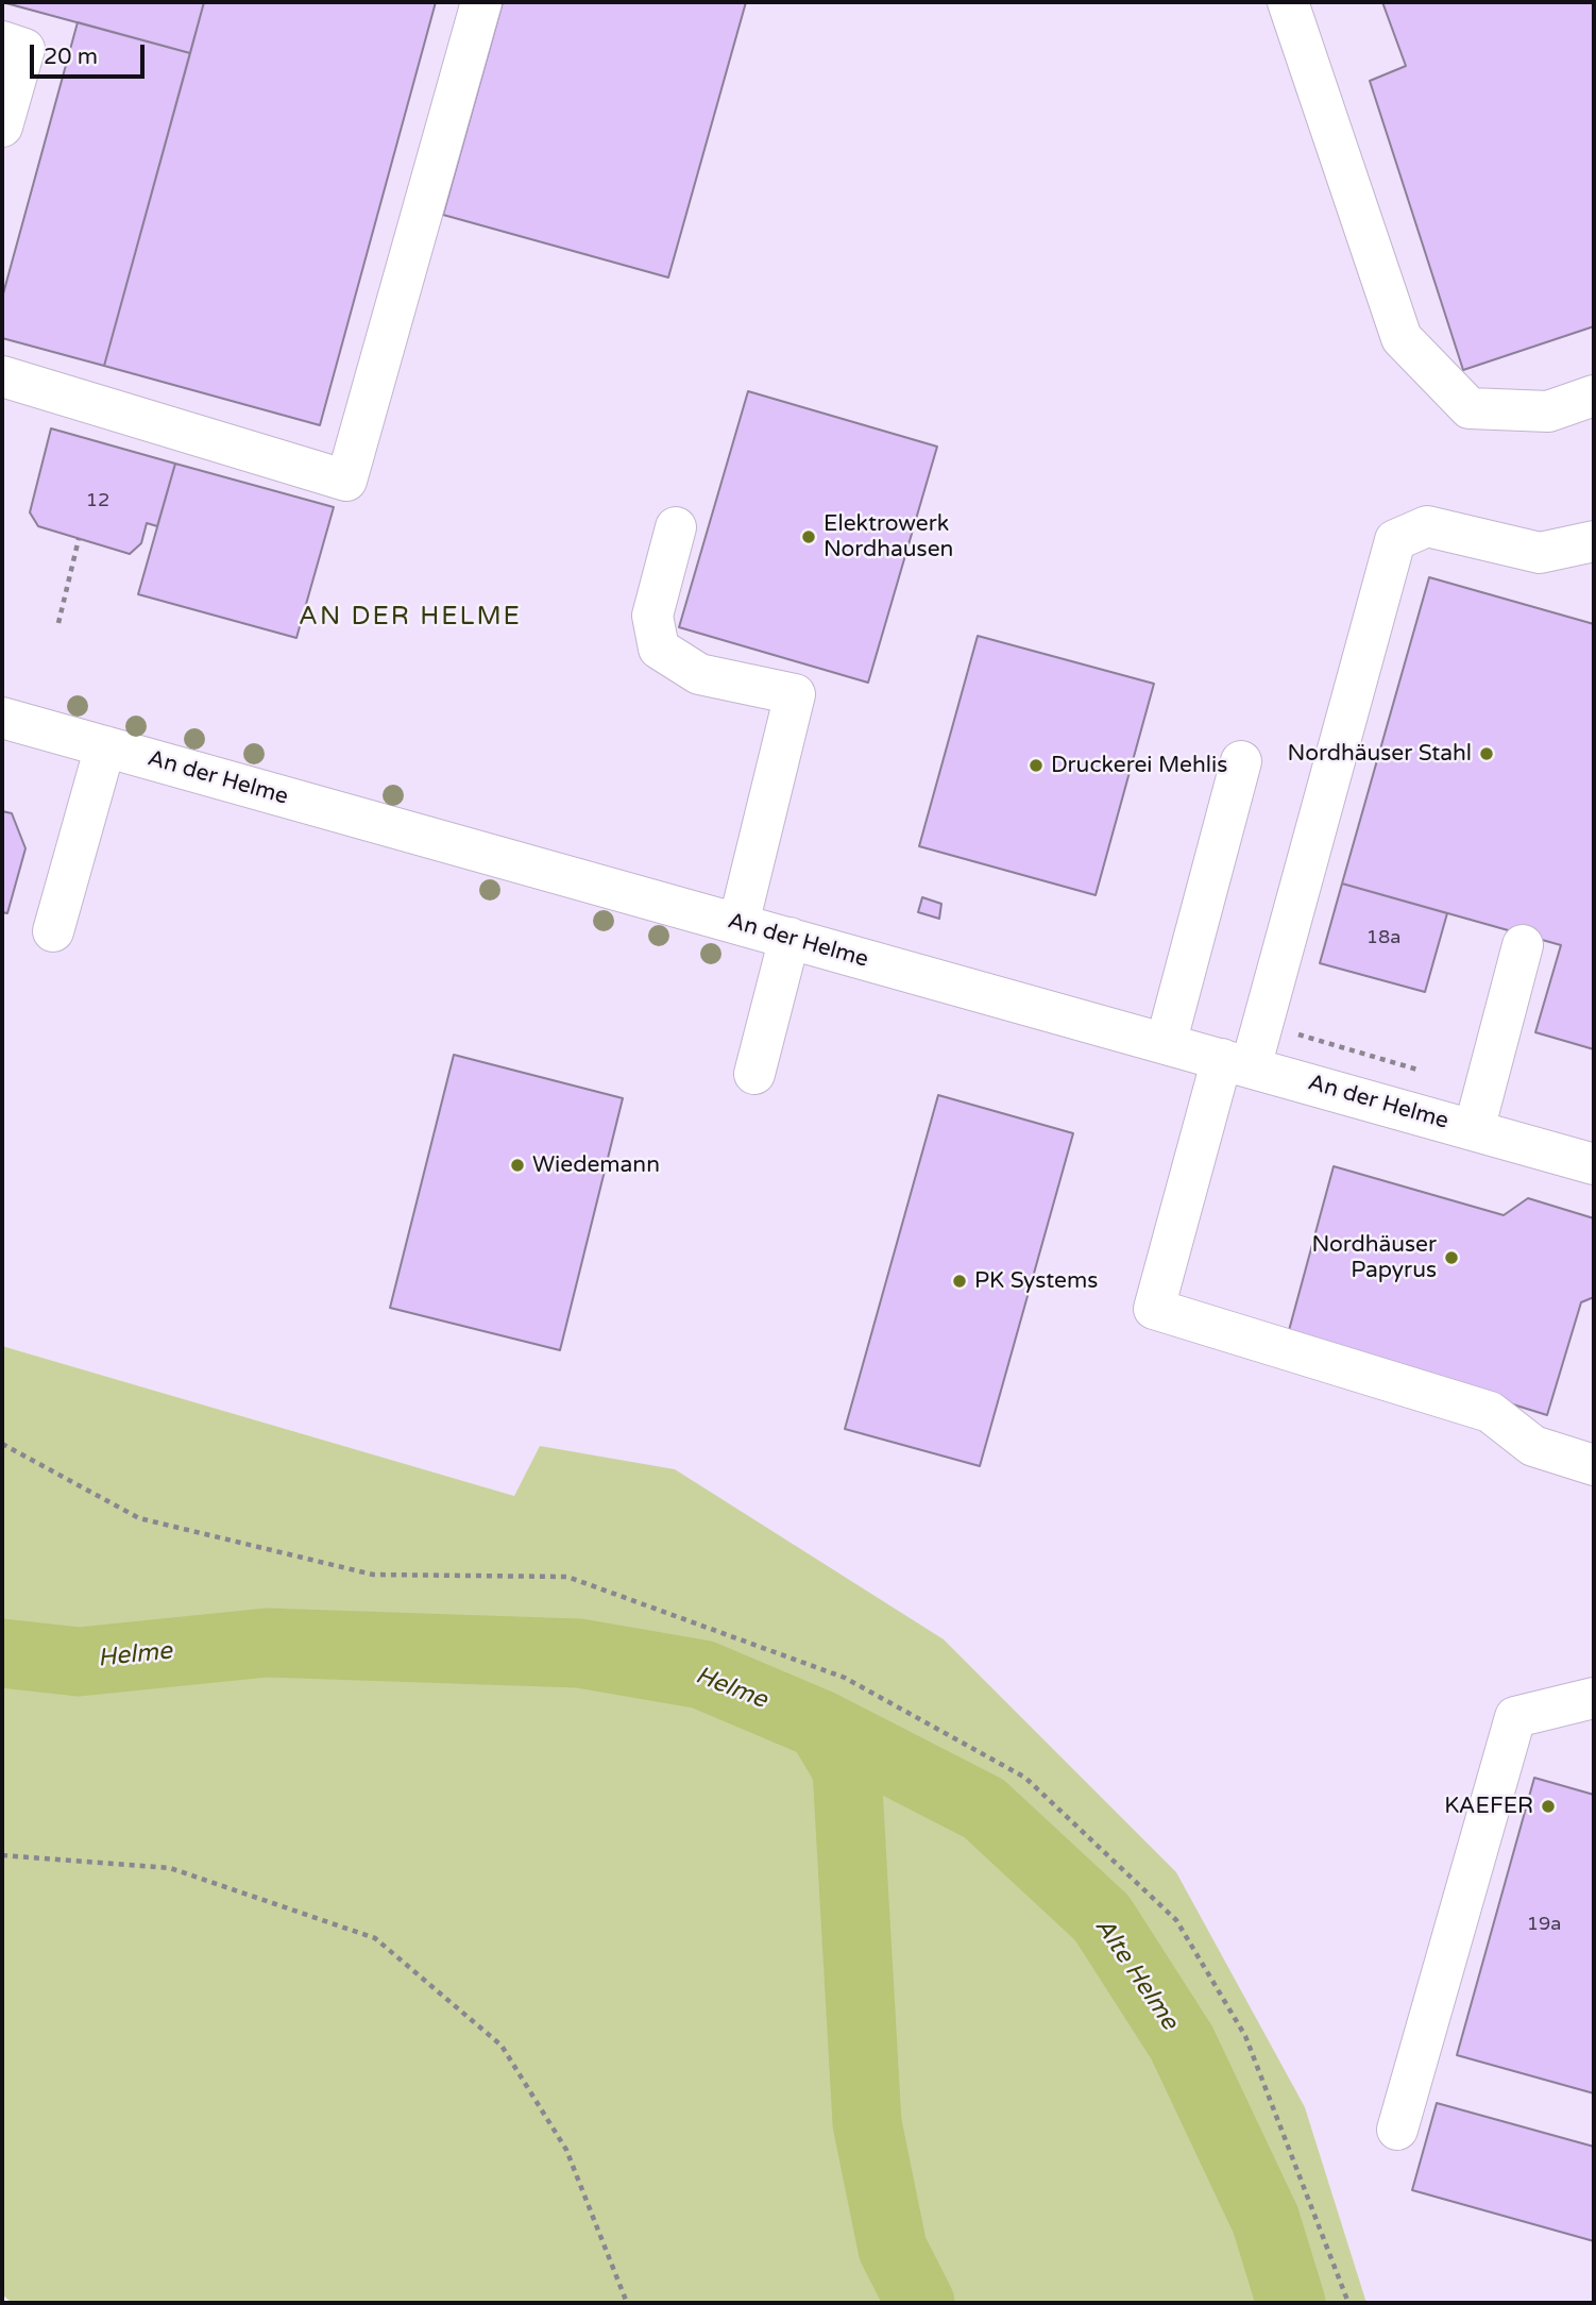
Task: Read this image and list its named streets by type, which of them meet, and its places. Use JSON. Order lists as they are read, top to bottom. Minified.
{"streets":{"street":["An der Helme"]},"districts":["AN DER HELME"],"water":["Helme","Alte Helme"],"places":["Elektrowerk Nordhausen","Nordhäuser Stahl","Druckerei Mehlis","Wiedemann","Nordhäuser Papyrus","PK Systems","KAEFER"],"house_numbers":["12","18a","19a"],"scale_bar":"20 m"}
